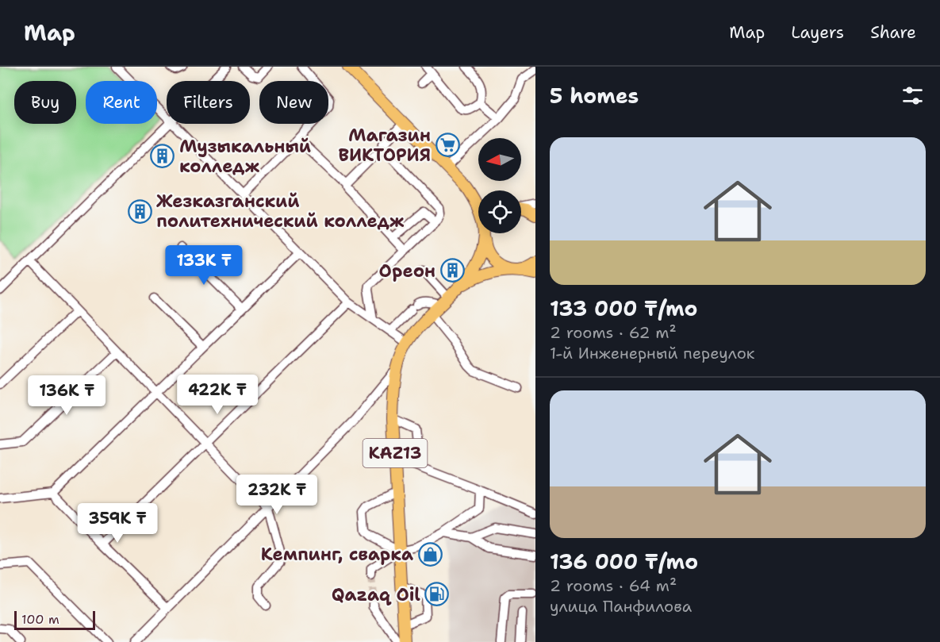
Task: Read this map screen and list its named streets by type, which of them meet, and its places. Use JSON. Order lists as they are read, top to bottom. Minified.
{"streets":{"main road":["KAZ13"]},"places":{"supermarket":["Магазин ВИКТОРИЯ"],"building":["Музыкальный колледж","Жезказганский политехнический колледж","Ореон"],"shop":["Кемпинг, сварка"],"fuel station":["Qazaq Oil"]},"scale_bar":"100 m","north":"left","page":{"header":"Map","nav":["Map","Layers","Share"],"heading":"5 homes","chip":["Buy","Rent","Filters","New"],"list":[{"name":"133 000 ₸/mo","note":"2 rooms · 62 m² · 1-й Инженерный переулок"},{"name":"136 000 ₸/mo","note":"2 rooms · 64 m² · улица Панфилова"}],"price":["133K ₸","422K ₸","136K ₸","232K ₸","359K ₸"],"scale":"100 m"}}
